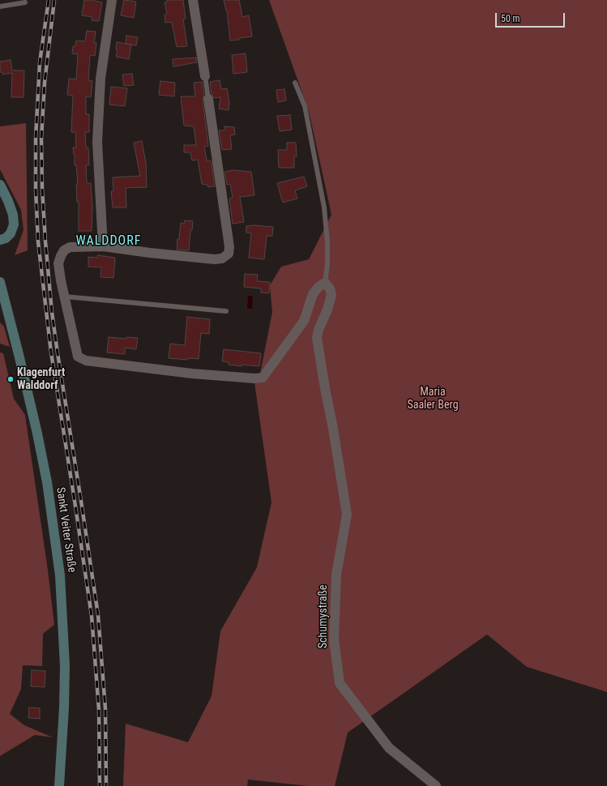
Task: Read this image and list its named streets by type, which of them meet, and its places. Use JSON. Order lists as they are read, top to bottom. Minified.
{"streets":{"main road":["Sankt Veiter Straße"],"street":["Schumystraße"]},"districts":["WALDDORF"],"parks":["Maria Saaler Berg"],"places":["Klagenfurt Walddorf"],"scale_bar":"50 m"}
